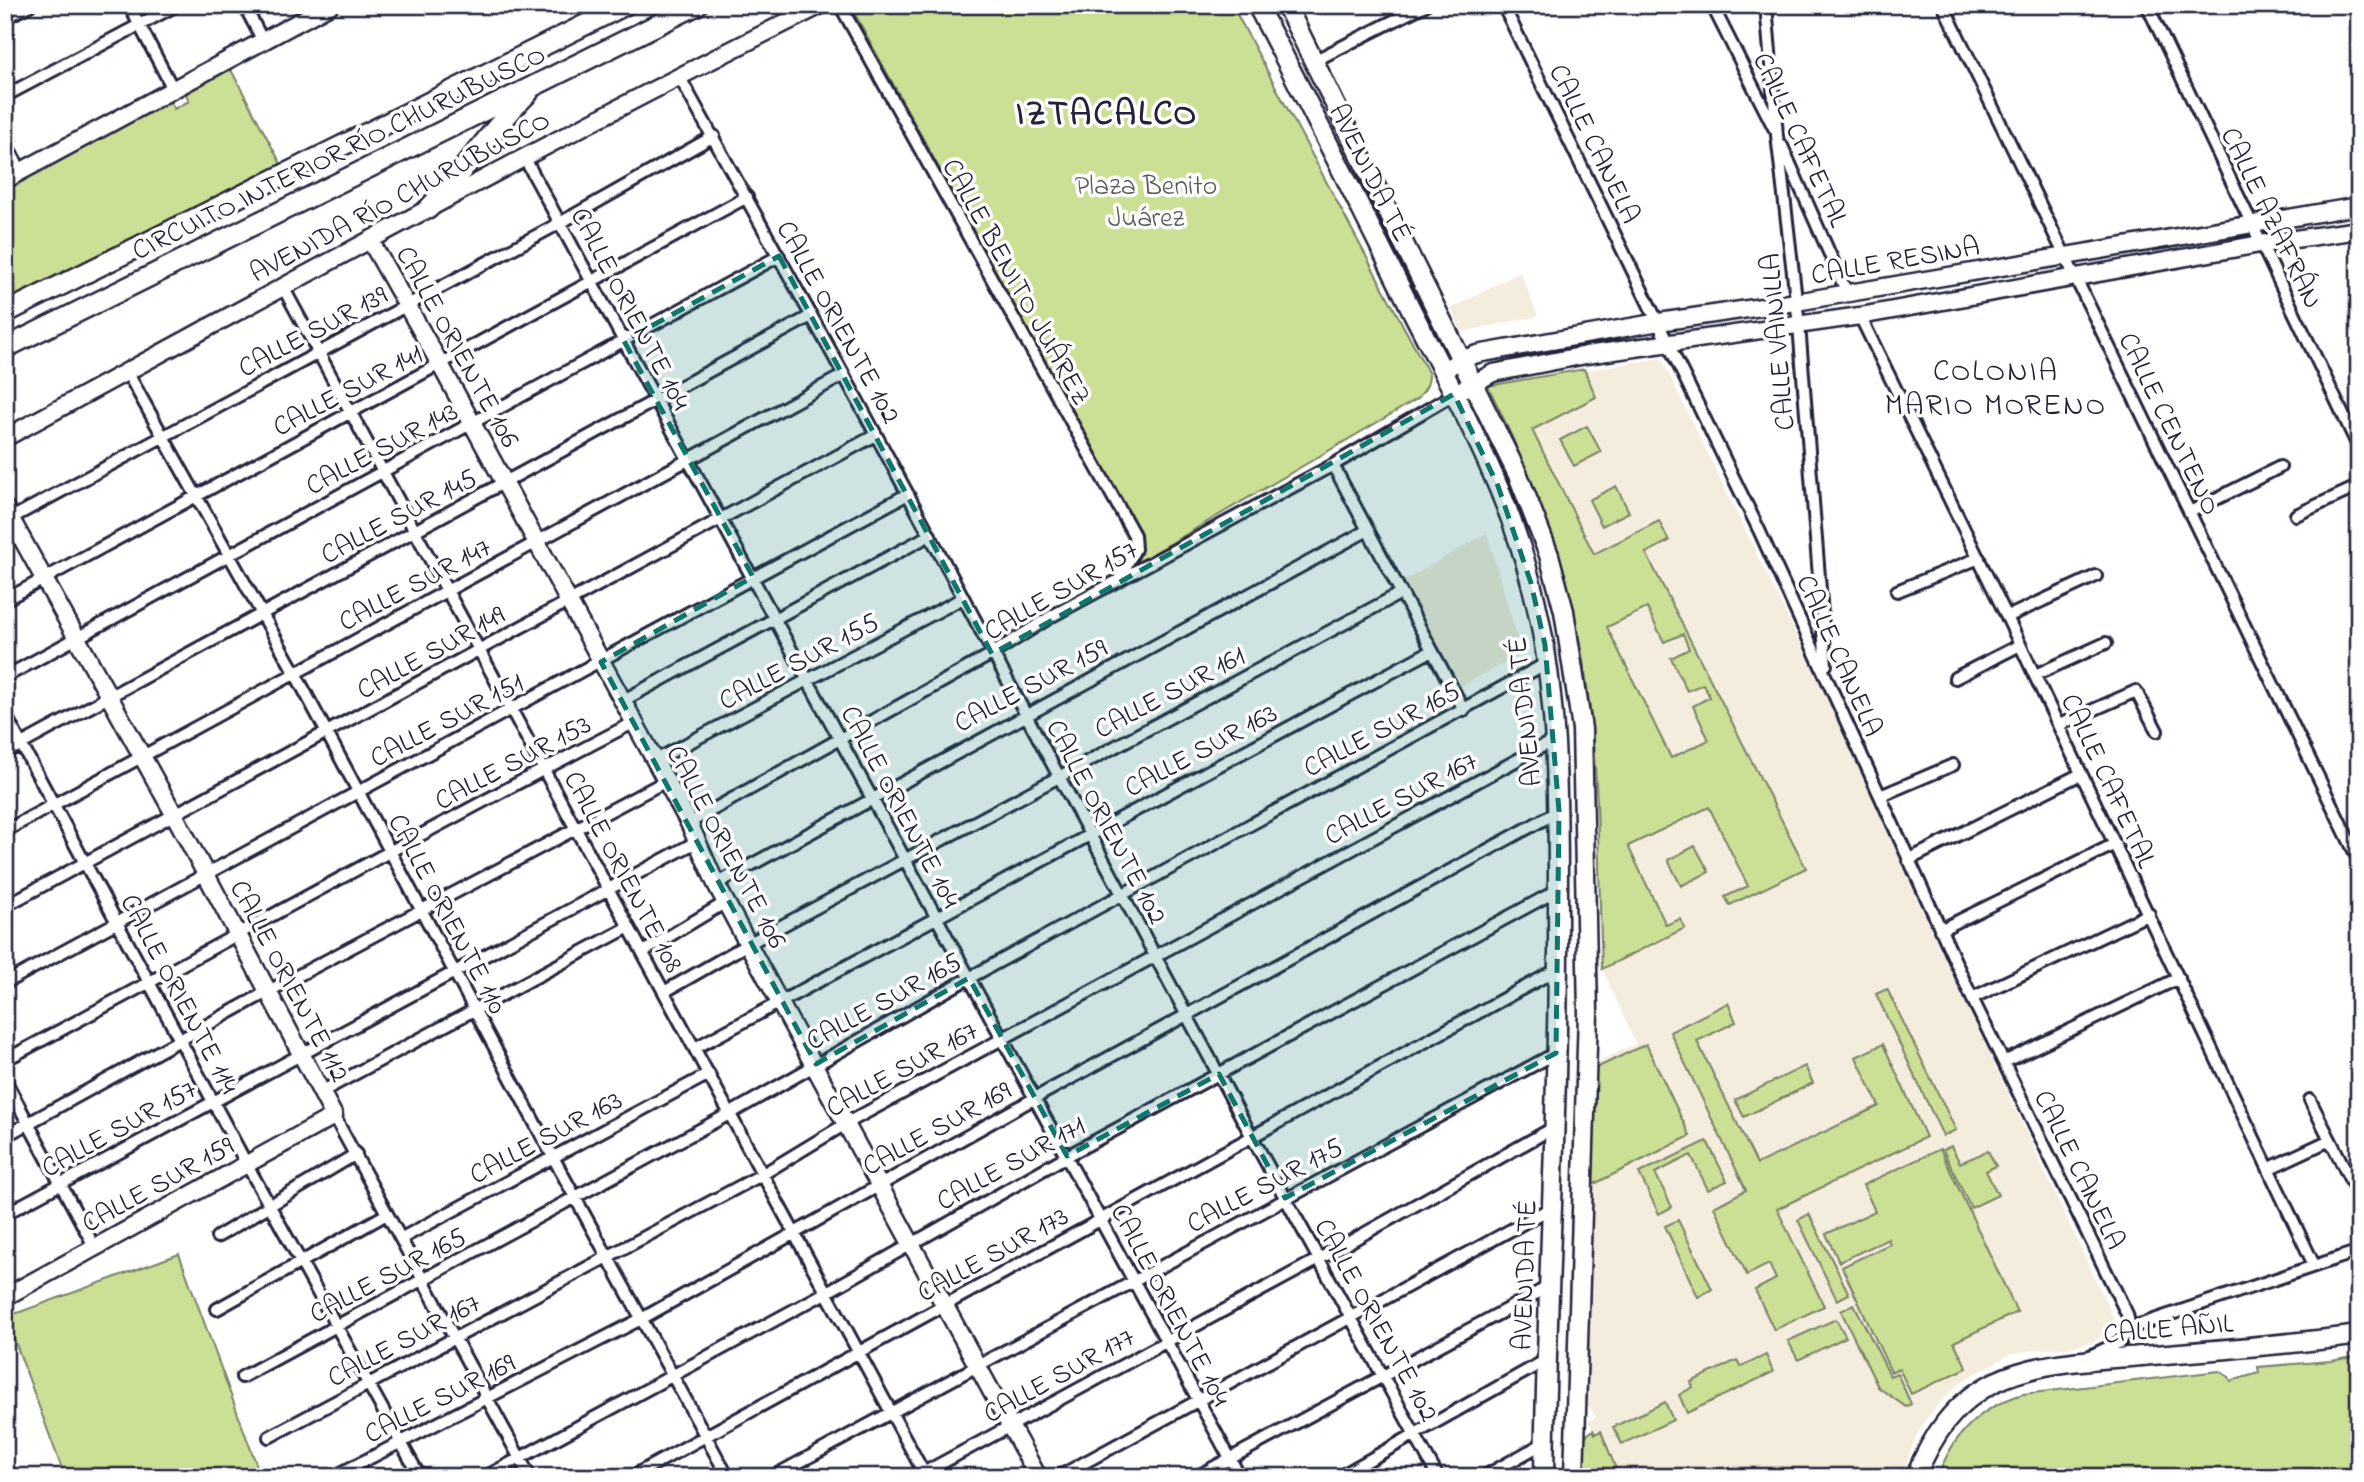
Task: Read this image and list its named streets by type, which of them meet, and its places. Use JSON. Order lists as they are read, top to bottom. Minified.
{"streets":{"highway":["CIRCUITO INTERIOR RÍO CHURUBUSCO"],"main road":["AVENIDA TÉ","CALLE AÑIL"],"street":["CALLE CAFETAL","CALLE CANELA","AVENIDA RÍO CHURUBUSCO","CALLE AZAFRÁN","CALLE RESINA","CALLE BENITO JUÁREZ","CALLE ORIENTE 104","CALLE ORIENTE 102","CALLE SUR 139","CALLE VAINILLA","CALLE ORIENTE 106","CALLE SUR 141","CALLE CENTENO","CALLE SUR 143","CALLE SUR 145","CALLE SUR 147","CALLE SUR 157","CALLE SUR 149","CALLE SUR 155","CALLE SUR 159","CALLE SUR 161","CALLE SUR 151","CALLE SUR 165","CALLE SUR 163","CALLE SUR 153","CALLE SUR 167","CALLE ORIENTE 108","CALLE ORIENTE 110","CALLE ORIENTE 112","CALLE ORIENTE 114","CALLE SUR 169","CALLE SUR 171","CALLE SUR 175","CALLE SUR 173","CALLE SUR 177"]},"crossings":[["CALLE CAFETAL","CALLE RESINA"],["CALLE CAFETAL","CALLE VAINILLA"],["CALLE CAFETAL","CALLE AÑIL"],["CALLE CANELA","CALLE RESINA"],["CALLE CANELA","CALLE VAINILLA"],["CALLE CANELA","CALLE AÑIL"],["AVENIDA TÉ","CALLE RESINA"],["AVENIDA TÉ","CALLE SUR 157"],["AVENIDA TÉ","CALLE SUR 165"],["AVENIDA TÉ","CALLE SUR 167"],["AVENIDA TÉ","CALLE SUR 169"],["AVENIDA TÉ","CALLE SUR 171"],["AVENIDA TÉ","CALLE SUR 175"],["AVENIDA TÉ","CALLE SUR 173"],["AVENIDA TÉ","CALLE SUR 177"],["AVENIDA RÍO CHURUBUSCO","CALLE ORIENTE 104"],["AVENIDA RÍO CHURUBUSCO","CALLE ORIENTE 102"],["AVENIDA RÍO CHURUBUSCO","CALLE ORIENTE 106"],["AVENIDA RÍO CHURUBUSCO","CALLE ORIENTE 108"],["AVENIDA RÍO CHURUBUSCO","CALLE ORIENTE 110"],["CALLE AZAFRÁN","CALLE RESINA"],["CALLE RESINA","CALLE VAINILLA"],["CALLE RESINA","CALLE CENTENO"],["CALLE RESINA","CALLE SUR 157"],["CALLE BENITO JUÁREZ","CALLE SUR 157"],["CALLE ORIENTE 104","CALLE SUR 139"],["CALLE ORIENTE 104","CALLE SUR 141"],["CALLE ORIENTE 104","CALLE SUR 143"],["CALLE ORIENTE 104","CALLE SUR 145"],["CALLE ORIENTE 104","CALLE SUR 147"],["CALLE ORIENTE 104","CALLE SUR 157"],["CALLE ORIENTE 104","CALLE SUR 149"],["CALLE ORIENTE 104","CALLE SUR 155"],["CALLE ORIENTE 104","CALLE SUR 159"],["CALLE ORIENTE 104","CALLE SUR 161"],["CALLE ORIENTE 104","CALLE SUR 151"],["CALLE ORIENTE 104","CALLE SUR 165"],["CALLE ORIENTE 104","CALLE SUR 163"],["CALLE ORIENTE 104","CALLE SUR 153"],["CALLE ORIENTE 104","CALLE SUR 167"],["CALLE ORIENTE 104","CALLE SUR 169"],["CALLE ORIENTE 104","CALLE SUR 171"],["CALLE ORIENTE 104","CALLE SUR 175"],["CALLE ORIENTE 104","CALLE SUR 173"],["CALLE ORIENTE 104","CALLE SUR 177"],["CALLE ORIENTE 102","CALLE SUR 139"],["CALLE ORIENTE 102","CALLE SUR 141"],["CALLE ORIENTE 102","CALLE SUR 143"],["CALLE ORIENTE 102","CALLE SUR 145"],["CALLE ORIENTE 102","CALLE SUR 147"],["CALLE ORIENTE 102","CALLE SUR 157"],["CALLE ORIENTE 102","CALLE SUR 149"],["CALLE ORIENTE 102","CALLE SUR 155"],["CALLE ORIENTE 102","CALLE SUR 159"],["CALLE ORIENTE 102","CALLE SUR 161"],["CALLE ORIENTE 102","CALLE SUR 151"],["CALLE ORIENTE 102","CALLE SUR 165"],["CALLE ORIENTE 102","CALLE SUR 163"],["CALLE ORIENTE 102","CALLE SUR 153"],["CALLE ORIENTE 102","CALLE SUR 167"],["CALLE ORIENTE 102","CALLE SUR 169"],["CALLE ORIENTE 102","CALLE SUR 171"],["CALLE ORIENTE 102","CALLE SUR 175"],["CALLE ORIENTE 102","CALLE SUR 173"],["CALLE ORIENTE 102","CALLE SUR 177"],["CALLE SUR 139","CALLE ORIENTE 106"],["CALLE SUR 139","CALLE ORIENTE 108"],["CALLE SUR 139","CALLE ORIENTE 110"],["CALLE SUR 139","CALLE ORIENTE 112"],["CALLE ORIENTE 106","CALLE SUR 141"],["CALLE ORIENTE 106","CALLE SUR 143"],["CALLE ORIENTE 106","CALLE SUR 145"],["CALLE ORIENTE 106","CALLE SUR 147"],["CALLE ORIENTE 106","CALLE SUR 157"],["CALLE ORIENTE 106","CALLE SUR 149"],["CALLE ORIENTE 106","CALLE SUR 155"],["CALLE ORIENTE 106","CALLE SUR 159"],["CALLE ORIENTE 106","CALLE SUR 161"],["CALLE ORIENTE 106","CALLE SUR 151"],["CALLE ORIENTE 106","CALLE SUR 165"],["CALLE ORIENTE 106","CALLE SUR 163"],["CALLE ORIENTE 106","CALLE SUR 153"],["CALLE ORIENTE 106","CALLE SUR 167"],["CALLE ORIENTE 106","CALLE SUR 169"],["CALLE ORIENTE 106","CALLE SUR 171"],["CALLE ORIENTE 106","CALLE SUR 175"],["CALLE ORIENTE 106","CALLE SUR 173"],["CALLE ORIENTE 106","CALLE SUR 177"],["CALLE SUR 141","CALLE ORIENTE 108"],["CALLE SUR 141","CALLE ORIENTE 110"],["CALLE SUR 141","CALLE ORIENTE 112"],["CALLE SUR 143","CALLE ORIENTE 108"],["CALLE SUR 143","CALLE ORIENTE 110"],["CALLE SUR 143","CALLE ORIENTE 112"],["CALLE SUR 145","CALLE ORIENTE 108"],["CALLE SUR 145","CALLE ORIENTE 110"],["CALLE SUR 145","CALLE ORIENTE 112"],["CALLE SUR 145","CALLE ORIENTE 114"],["CALLE SUR 147","CALLE ORIENTE 108"],["CALLE SUR 147","CALLE ORIENTE 110"],["CALLE SUR 147","CALLE ORIENTE 112"],["CALLE SUR 147","CALLE ORIENTE 114"],["CALLE SUR 157","CALLE ORIENTE 108"],["CALLE SUR 157","CALLE ORIENTE 110"],["CALLE SUR 157","CALLE ORIENTE 112"],["CALLE SUR 157","CALLE ORIENTE 114"],["CALLE SUR 149","CALLE ORIENTE 108"],["CALLE SUR 149","CALLE ORIENTE 110"],["CALLE SUR 149","CALLE ORIENTE 112"],["CALLE SUR 149","CALLE ORIENTE 114"],["CALLE SUR 159","CALLE ORIENTE 112"],["CALLE SUR 159","CALLE ORIENTE 114"],["CALLE SUR 161","CALLE ORIENTE 108"],["CALLE SUR 151","CALLE ORIENTE 108"],["CALLE SUR 151","CALLE ORIENTE 110"],["CALLE SUR 151","CALLE ORIENTE 112"],["CALLE SUR 151","CALLE ORIENTE 114"],["CALLE SUR 165","CALLE ORIENTE 108"],["CALLE SUR 165","CALLE ORIENTE 110"],["CALLE SUR 165","CALLE ORIENTE 112"],["CALLE SUR 165","CALLE ORIENTE 114"],["CALLE SUR 163","CALLE ORIENTE 108"],["CALLE SUR 163","CALLE ORIENTE 110"],["CALLE SUR 163","CALLE ORIENTE 112"],["CALLE SUR 153","CALLE ORIENTE 108"],["CALLE SUR 153","CALLE ORIENTE 110"],["CALLE SUR 153","CALLE ORIENTE 112"],["CALLE SUR 153","CALLE ORIENTE 114"],["CALLE SUR 167","CALLE ORIENTE 108"],["CALLE SUR 167","CALLE ORIENTE 110"],["CALLE SUR 167","CALLE ORIENTE 112"],["CALLE SUR 167","CALLE ORIENTE 114"],["CALLE ORIENTE 108","CALLE SUR 169"],["CALLE ORIENTE 108","CALLE SUR 171"],["CALLE ORIENTE 108","CALLE SUR 175"],["CALLE ORIENTE 108","CALLE SUR 173"],["CALLE ORIENTE 108","CALLE SUR 177"],["CALLE ORIENTE 110","CALLE SUR 169"],["CALLE ORIENTE 110","CALLE SUR 171"],["CALLE ORIENTE 110","CALLE SUR 173"],["CALLE ORIENTE 112","CALLE SUR 169"],["CALLE ORIENTE 112","CALLE SUR 171"],["CALLE ORIENTE 114","CALLE SUR 169"]],"districts":["IZTACALCO","COLONIA MARIO MORENO"],"parks":["Plaza Benito Juárez"]}
